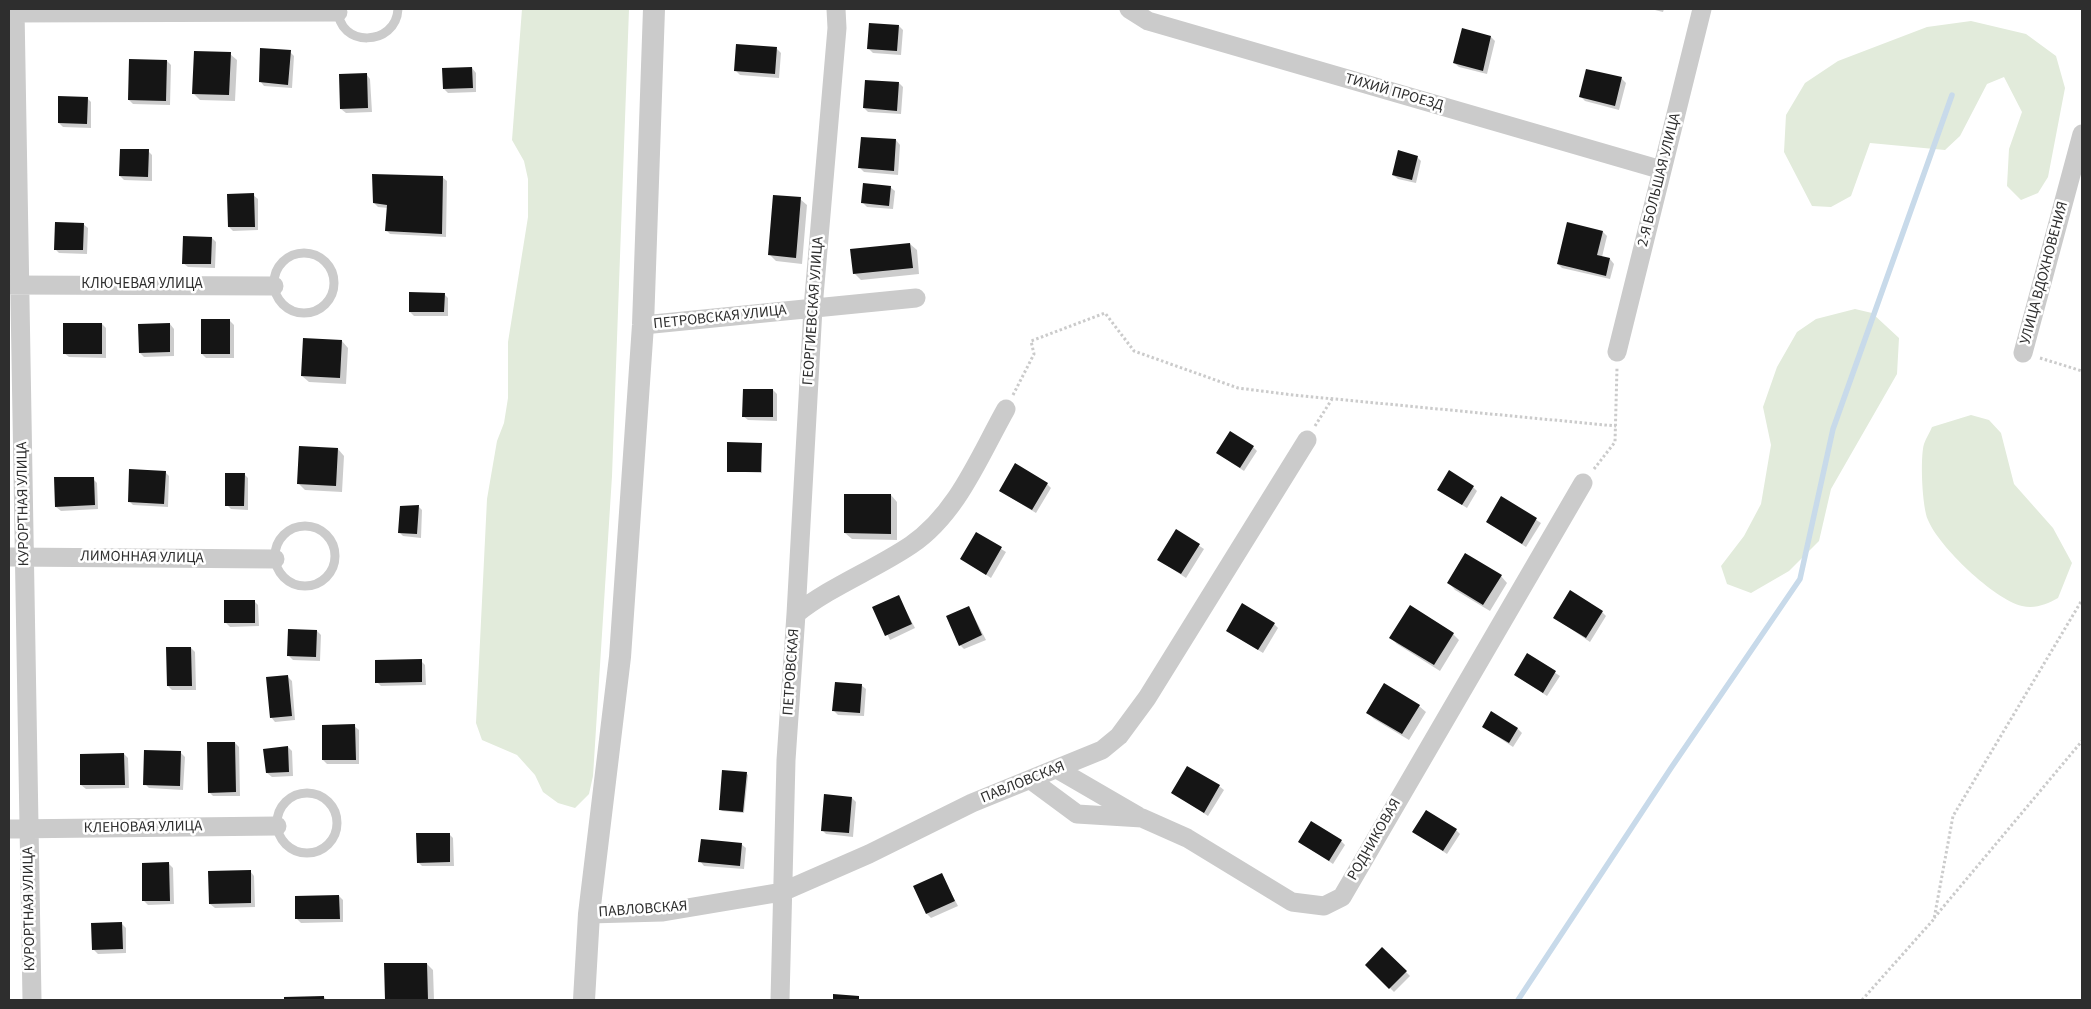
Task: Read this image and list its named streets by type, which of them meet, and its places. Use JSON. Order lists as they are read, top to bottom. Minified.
{"streets":{"street":["ТИХИЙ ПРОЕЗД","2-Я БОЛЬШАЯ УЛИЦА","УЛИЦА ВДОХНОВЕНИЯ","КЛЮЧЕВАЯ УЛИЦА","ГЕОРГИЕВСКАЯ УЛИЦА","ПЕТРОВСКАЯ УЛИЦА","КУРОРТНАЯ УЛИЦА","ЛИМОННАЯ УЛИЦА","ПЕТРОВСКАЯ","ПАВЛОВСКАЯ","КЛЕНОВАЯ УЛИЦА","РОДНИКОВАЯ"]},"crossings":[["ТИХИЙ ПРОЕЗД","2-Я БОЛЬШАЯ УЛИЦА"],["КЛЮЧЕВАЯ УЛИЦА","КУРОРТНАЯ УЛИЦА"],["ГЕОРГИЕВСКАЯ УЛИЦА","ПЕТРОВСКАЯ УЛИЦА"],["ГЕОРГИЕВСКАЯ УЛИЦА","ПЕТРОВСКАЯ"],["КУРОРТНАЯ УЛИЦА","ЛИМОННАЯ УЛИЦА"],["КУРОРТНАЯ УЛИЦА","КЛЕНОВАЯ УЛИЦА"],["ПЕТРОВСКАЯ","ПАВЛОВСКАЯ"],["ПАВЛОВСКАЯ","РОДНИКОВАЯ"]]}
